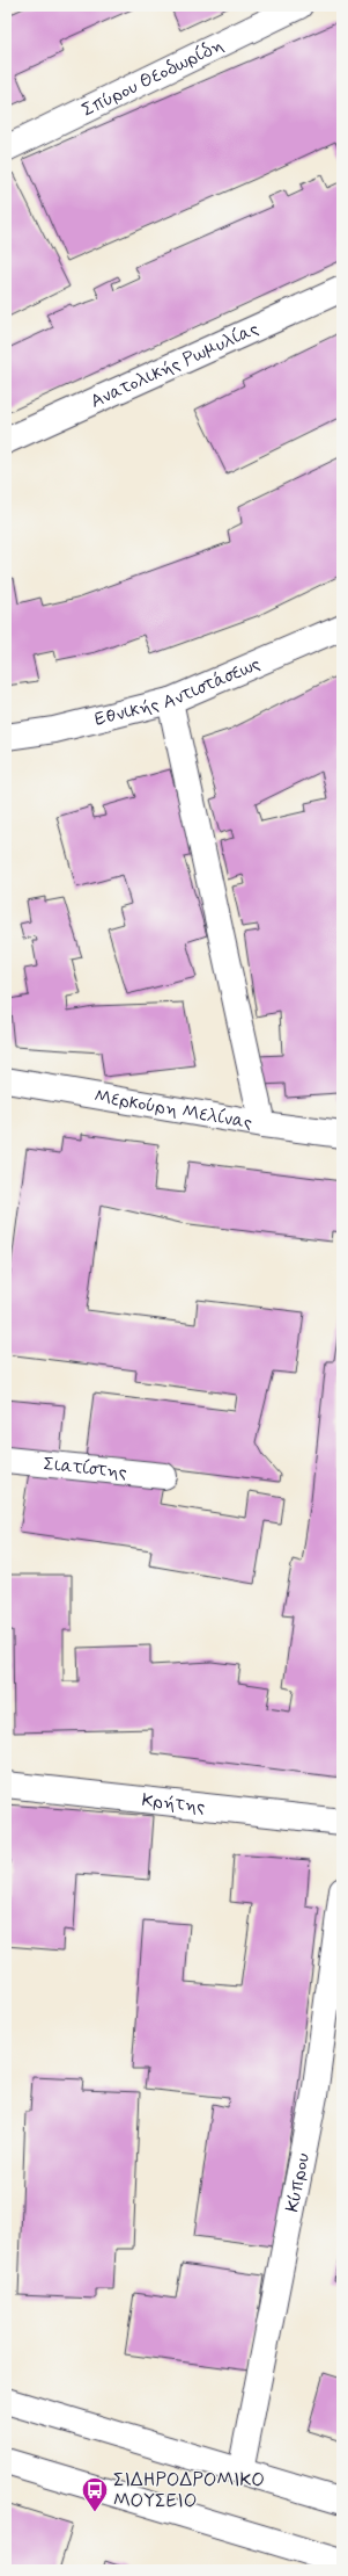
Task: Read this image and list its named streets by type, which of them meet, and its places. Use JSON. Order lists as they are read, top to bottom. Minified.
{"streets":{"street":["Σπύρου Θεοδωρίδη","Ανατολικής Ρωμυλίας","Εθνικής Αντιστάσεως","Μερκούρη Μελίνας","Σιατίστης","Κρήτης","Κύπρου"]},"places":{"bus stop":["ΣΙΔΗΡΟΔΡΟΜΙΚΟ ΜΟΥΣΕΙΟ"]}}
